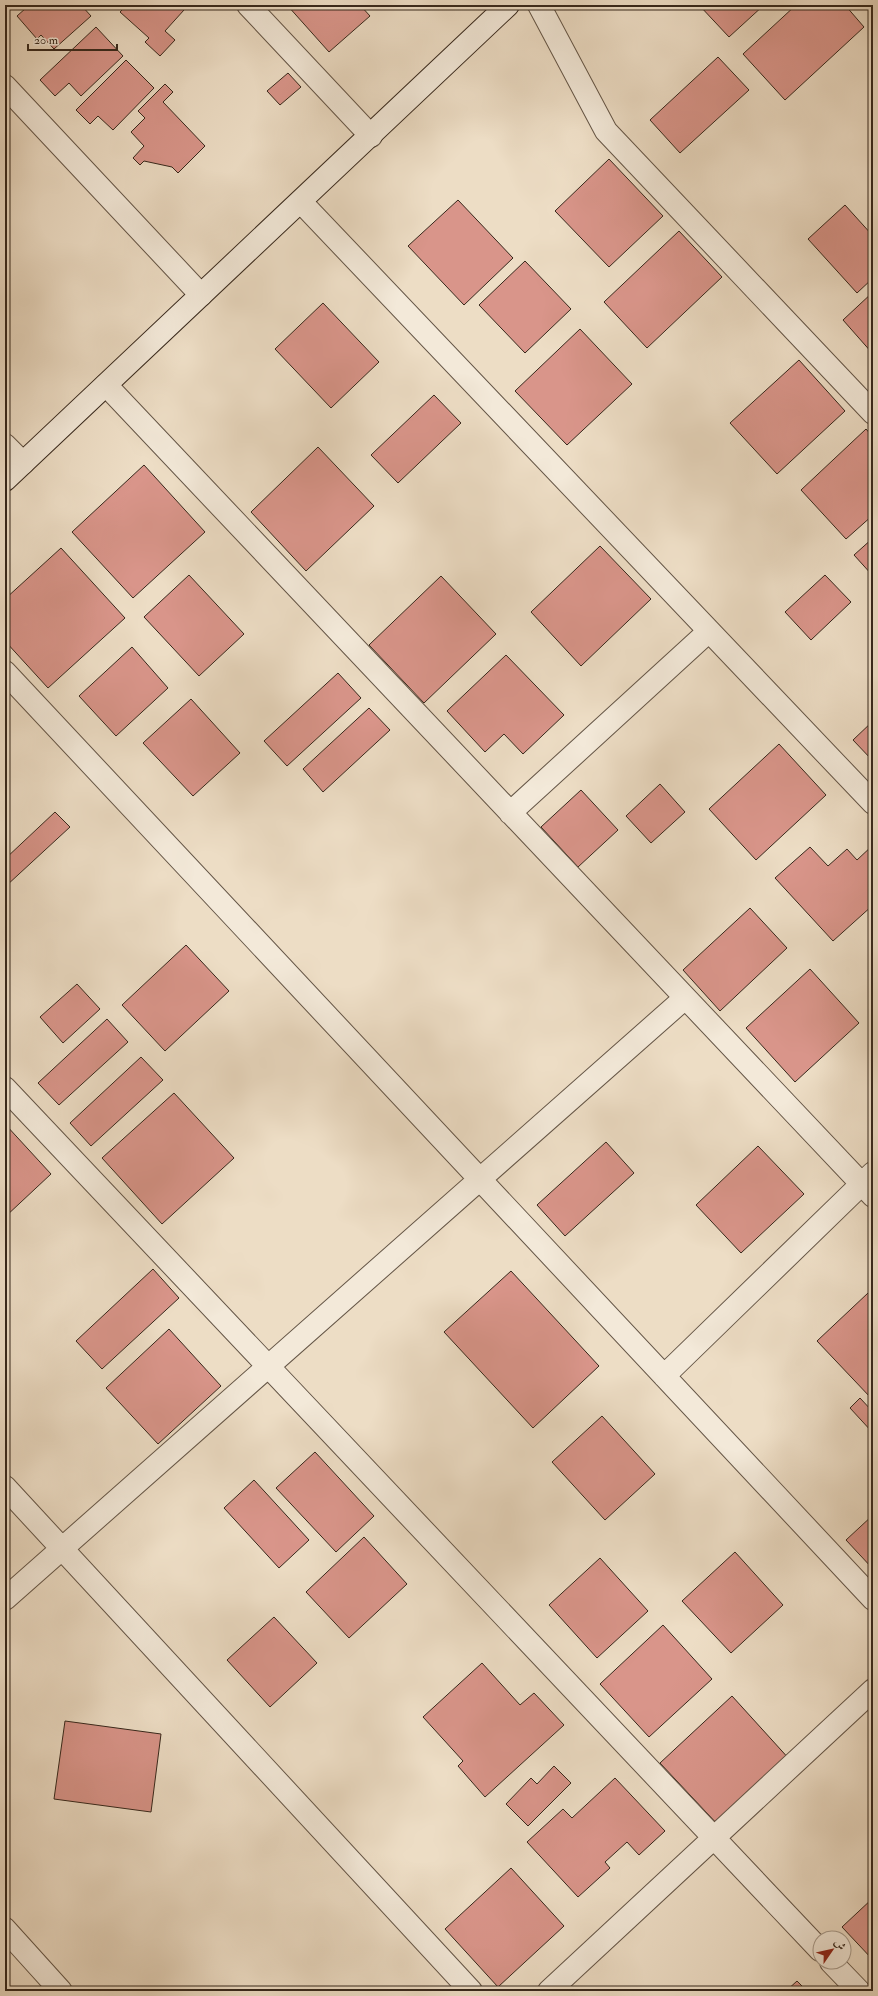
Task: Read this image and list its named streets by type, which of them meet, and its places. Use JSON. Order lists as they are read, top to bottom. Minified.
{"scale_bar":"20 m","north":"top right"}
